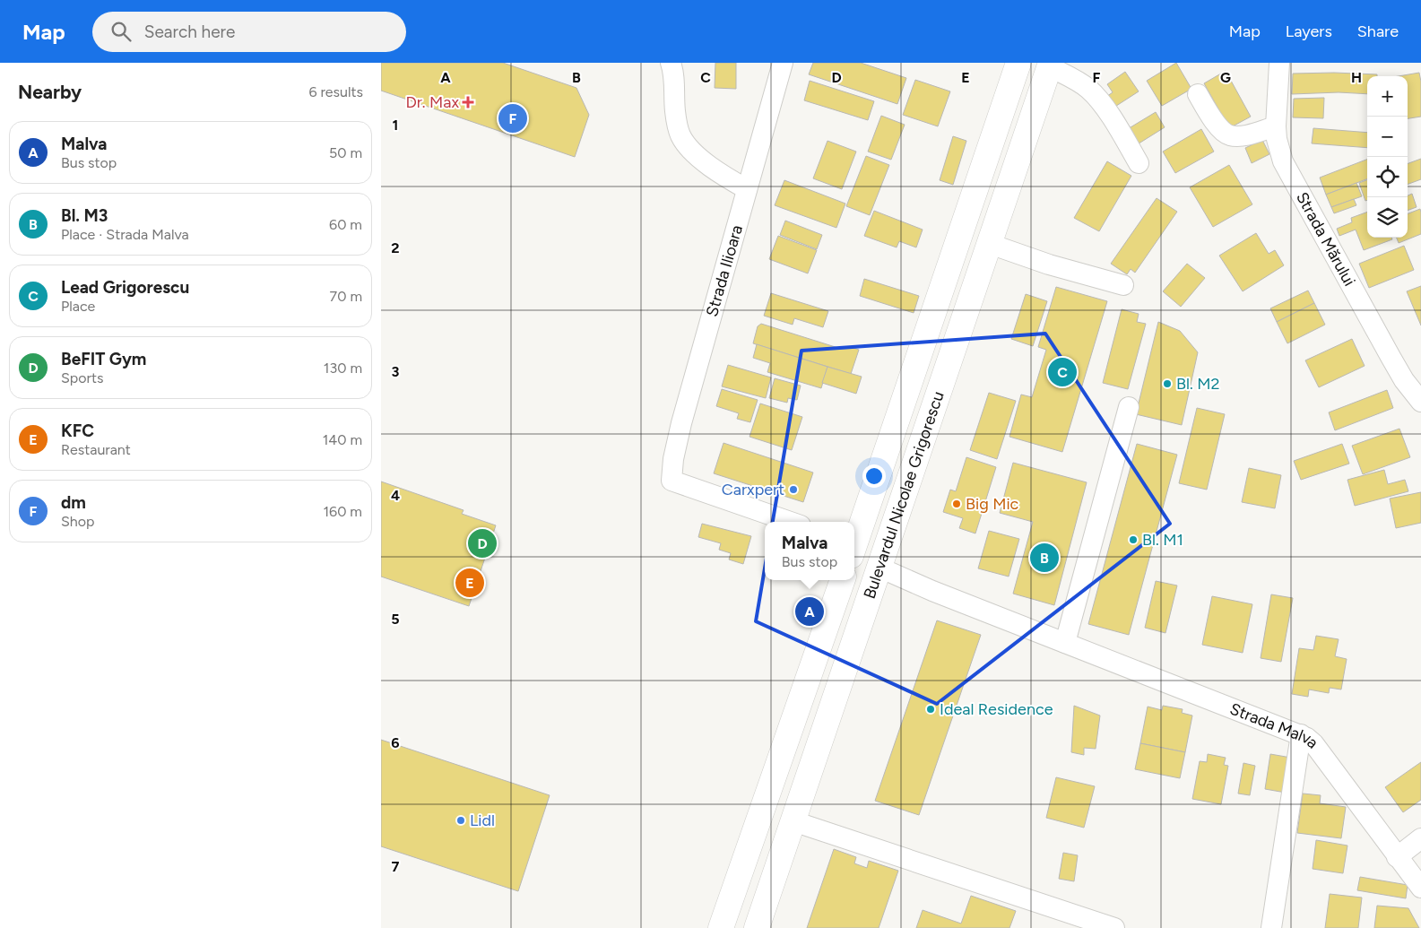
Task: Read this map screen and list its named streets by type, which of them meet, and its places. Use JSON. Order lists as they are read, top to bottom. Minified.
{"streets":{"main road":["Bulevardul Nicolae Grigorescu"],"street":["Strada Mărului","Strada Ilioara","Strada Malva"]},"crossings":[["Bulevardul Nicolae Grigorescu","Strada Malva"]],"places":{"health":["Dr. Max"],"other":["Bl. M2","Carxpert","Big Mic","Bl. M1","Ideal Residence","Lidl"]},"page":{"header":"Map","search":"Search here","nav":["Map","Layers","Share"],"heading":["Nearby","6 results"],"map_buttons":["+","−"],"pins":["F","C","D","B","E","A"],"list":[{"mark":"A","name":"Malva","note":"Bus stop","value":"50 m"},{"mark":"B","name":"Bl. M3","note":"Place · Strada Malva","value":"60 m"},{"mark":"C","name":"Lead Grigorescu","note":"Place","value":"70 m"},{"mark":"D","name":"BeFIT Gym","note":"Sports","value":"130 m"},{"mark":"E","name":"KFC","note":"Restaurant","value":"140 m"},{"mark":"F","name":"dm","note":"Shop","value":"160 m"}],"popup":["Malva","Bus stop"]},"grid":{"columns":["A","B","C","D","E","F","G","H"],"rows":["1","2","3","4","5","6","7"]}}
